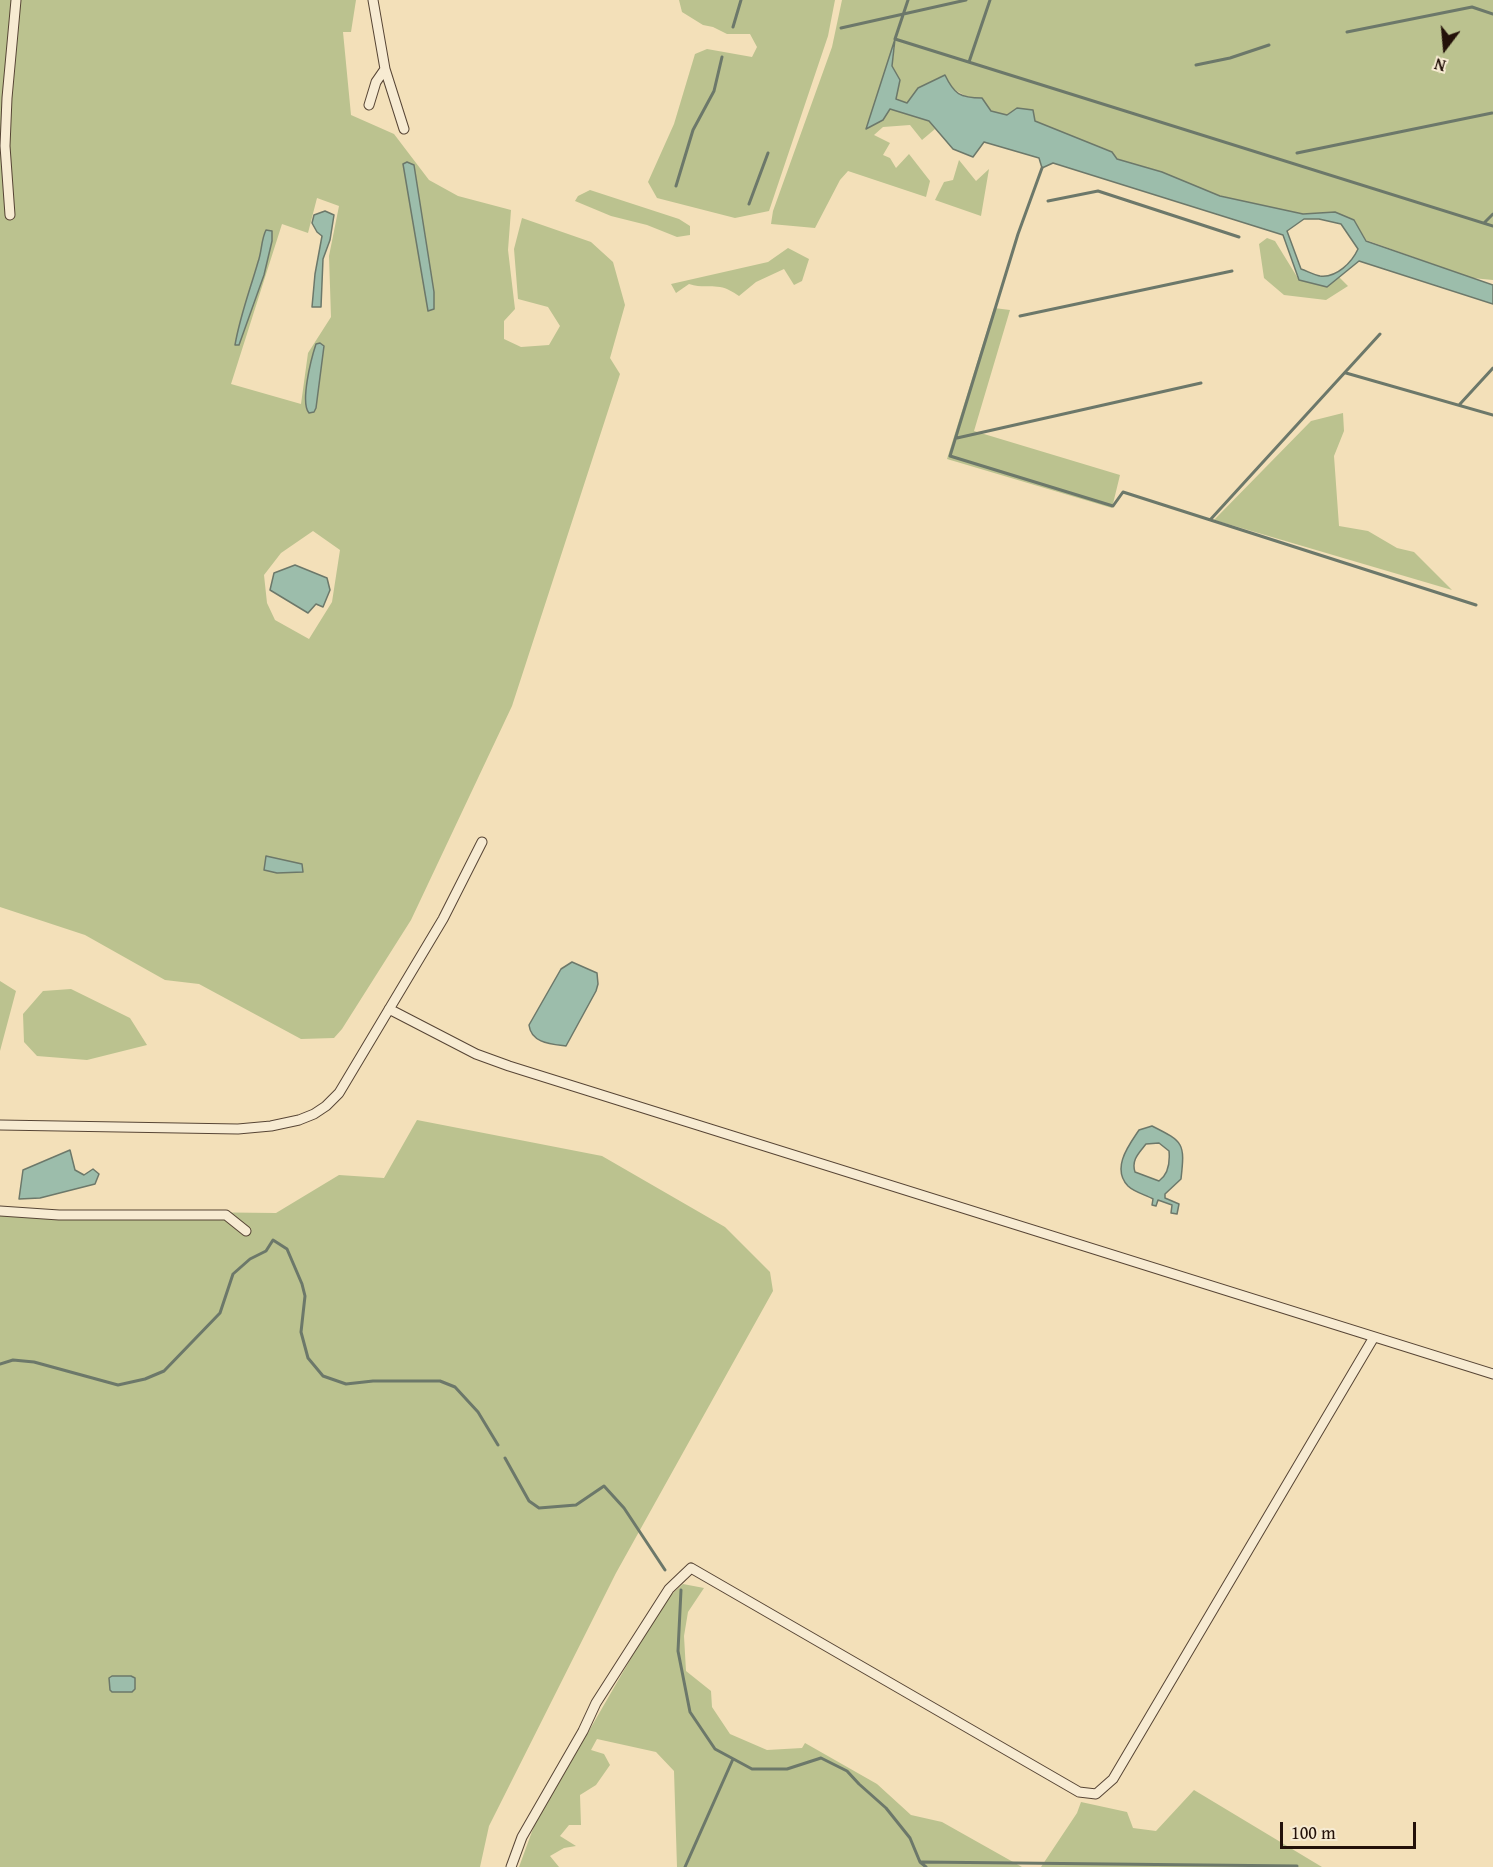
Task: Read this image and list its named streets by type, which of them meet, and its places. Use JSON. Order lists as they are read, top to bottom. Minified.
{"scale_bar":"100 m","north":"bottom"}
